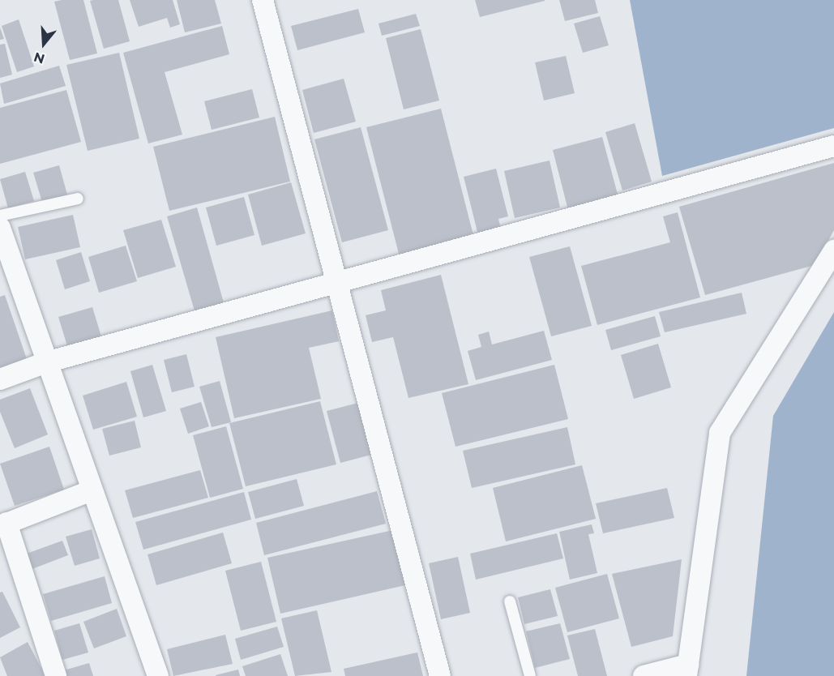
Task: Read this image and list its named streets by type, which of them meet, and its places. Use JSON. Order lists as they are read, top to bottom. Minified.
{"north":"bottom"}
